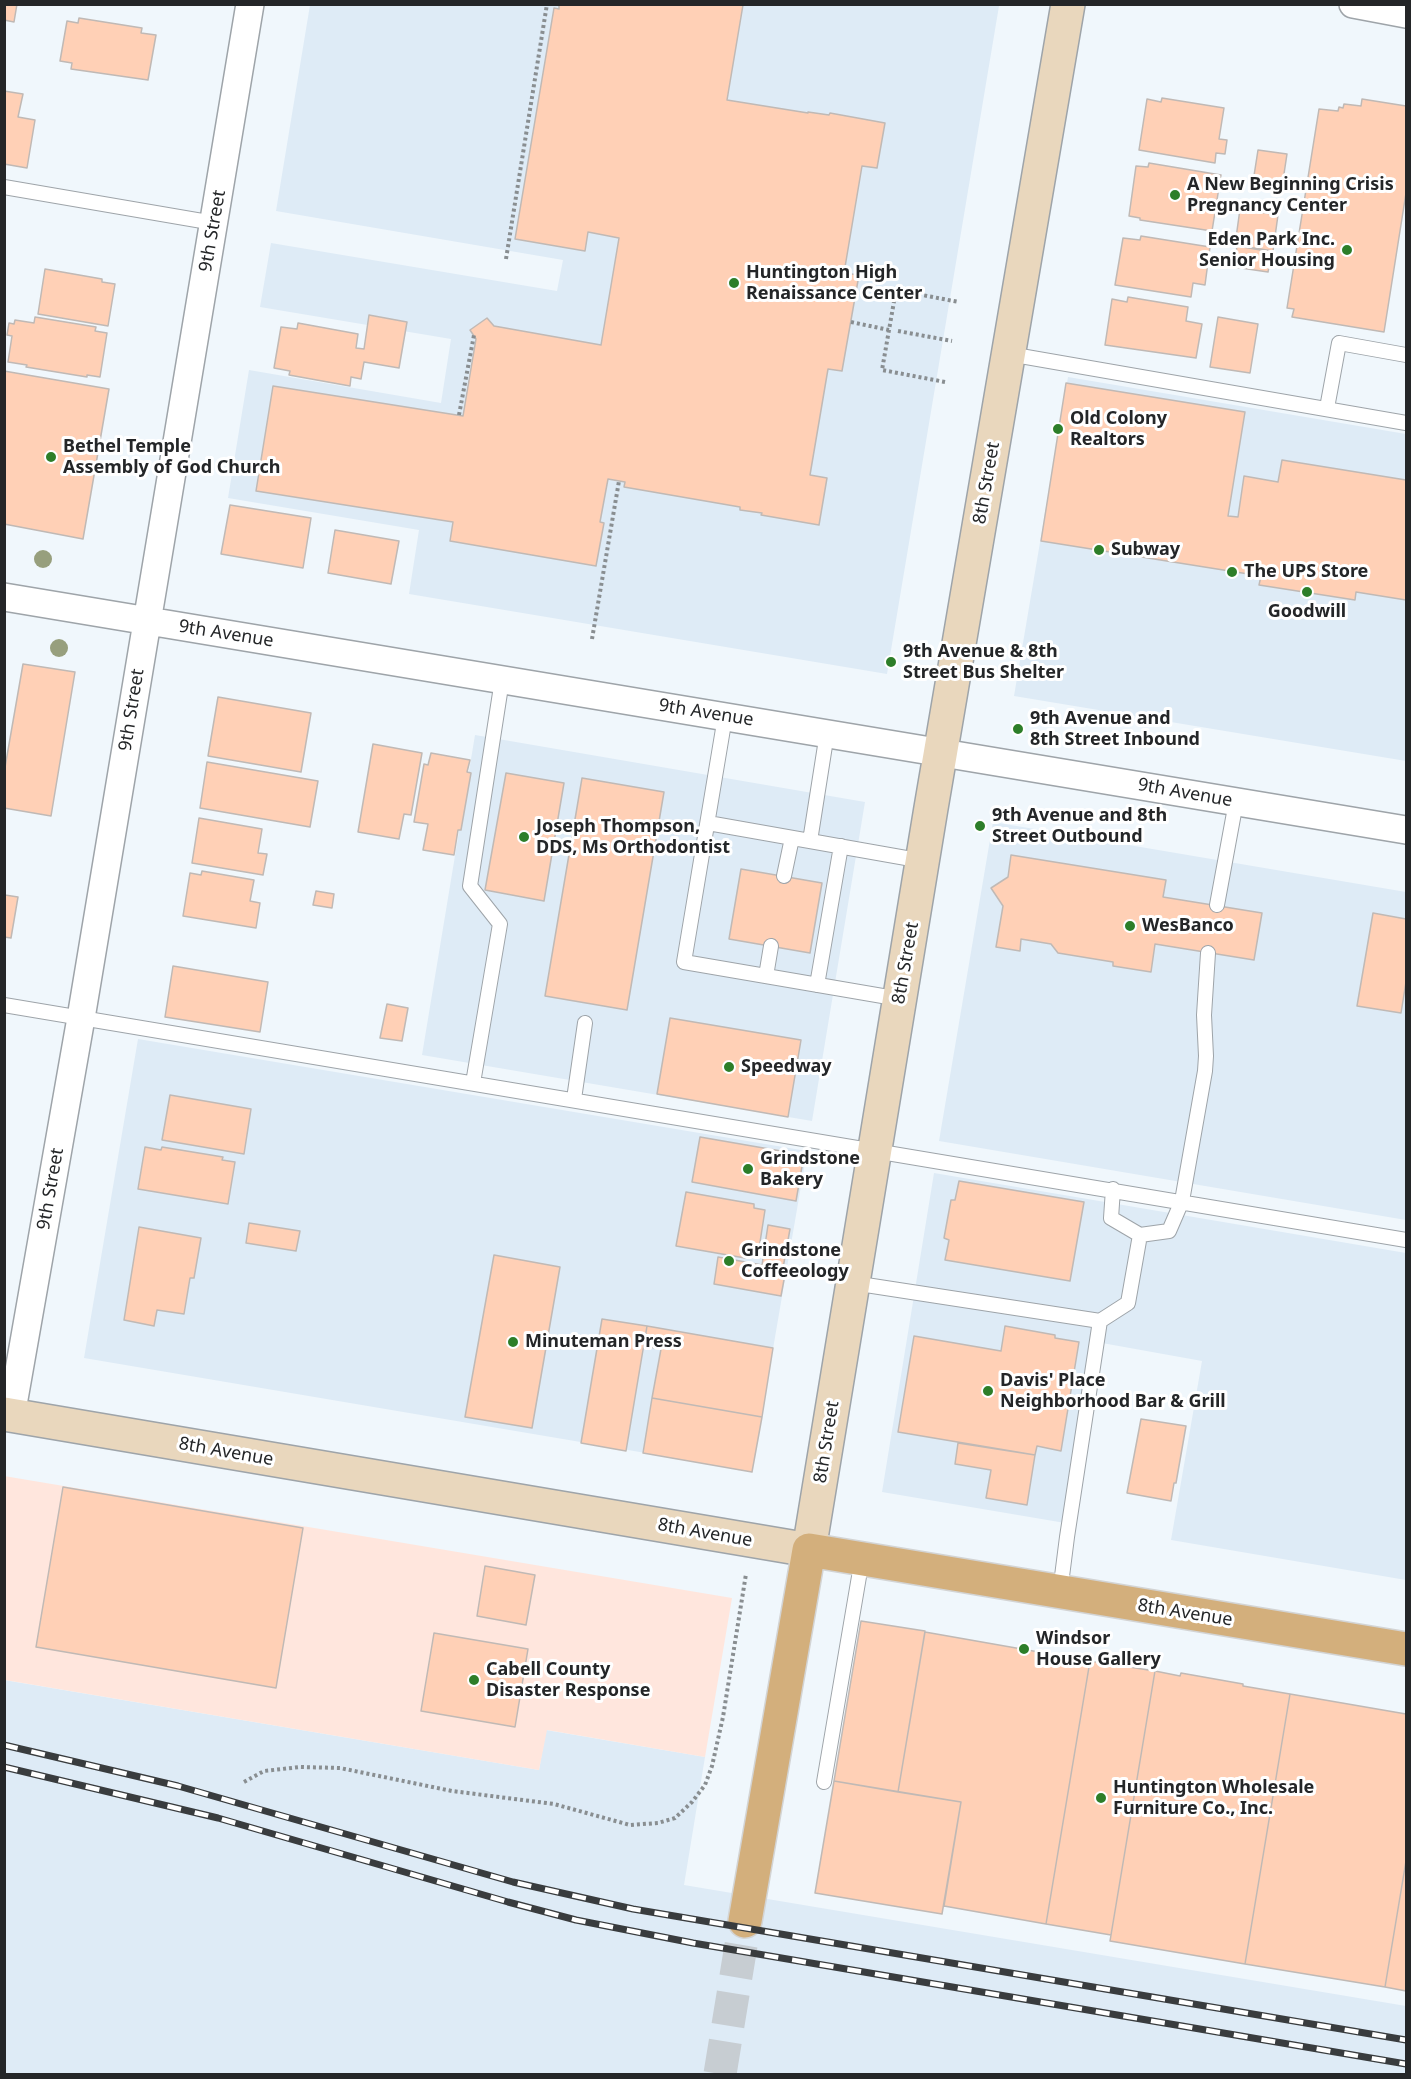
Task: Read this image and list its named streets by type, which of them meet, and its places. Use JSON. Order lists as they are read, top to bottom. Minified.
{"streets":{"main road":["8th Street","8th Avenue"],"street":["9th Street","9th Avenue"]},"crossings":[["9th Street","9th Avenue"],["9th Street","8th Avenue"],["8th Street","9th Avenue"],["8th Street","8th Avenue"]],"places":["A New Beginning Crisis Pregnancy Center","Eden Park Inc. Senior Housing","Huntington High Renaissance Center","Old Colony Realtors","Bethel Temple Assembly of God Church","Subway","The UPS Store","Goodwill","9th Avenue & 8th Street Bus Shelter","9th Avenue and 8th Street Inbound","9th Avenue and 8th Street Outbound","Joseph Thompson, DDS, Ms Orthodontist","WesBanco","Speedway","Grindstone Bakery","Grindstone Coffeeology","Minuteman Press","Davis' Place Neighborhood Bar & Grill","Windsor House Gallery","Cabell County Disaster Response","Huntington Wholesale Furniture Co., Inc."]}
